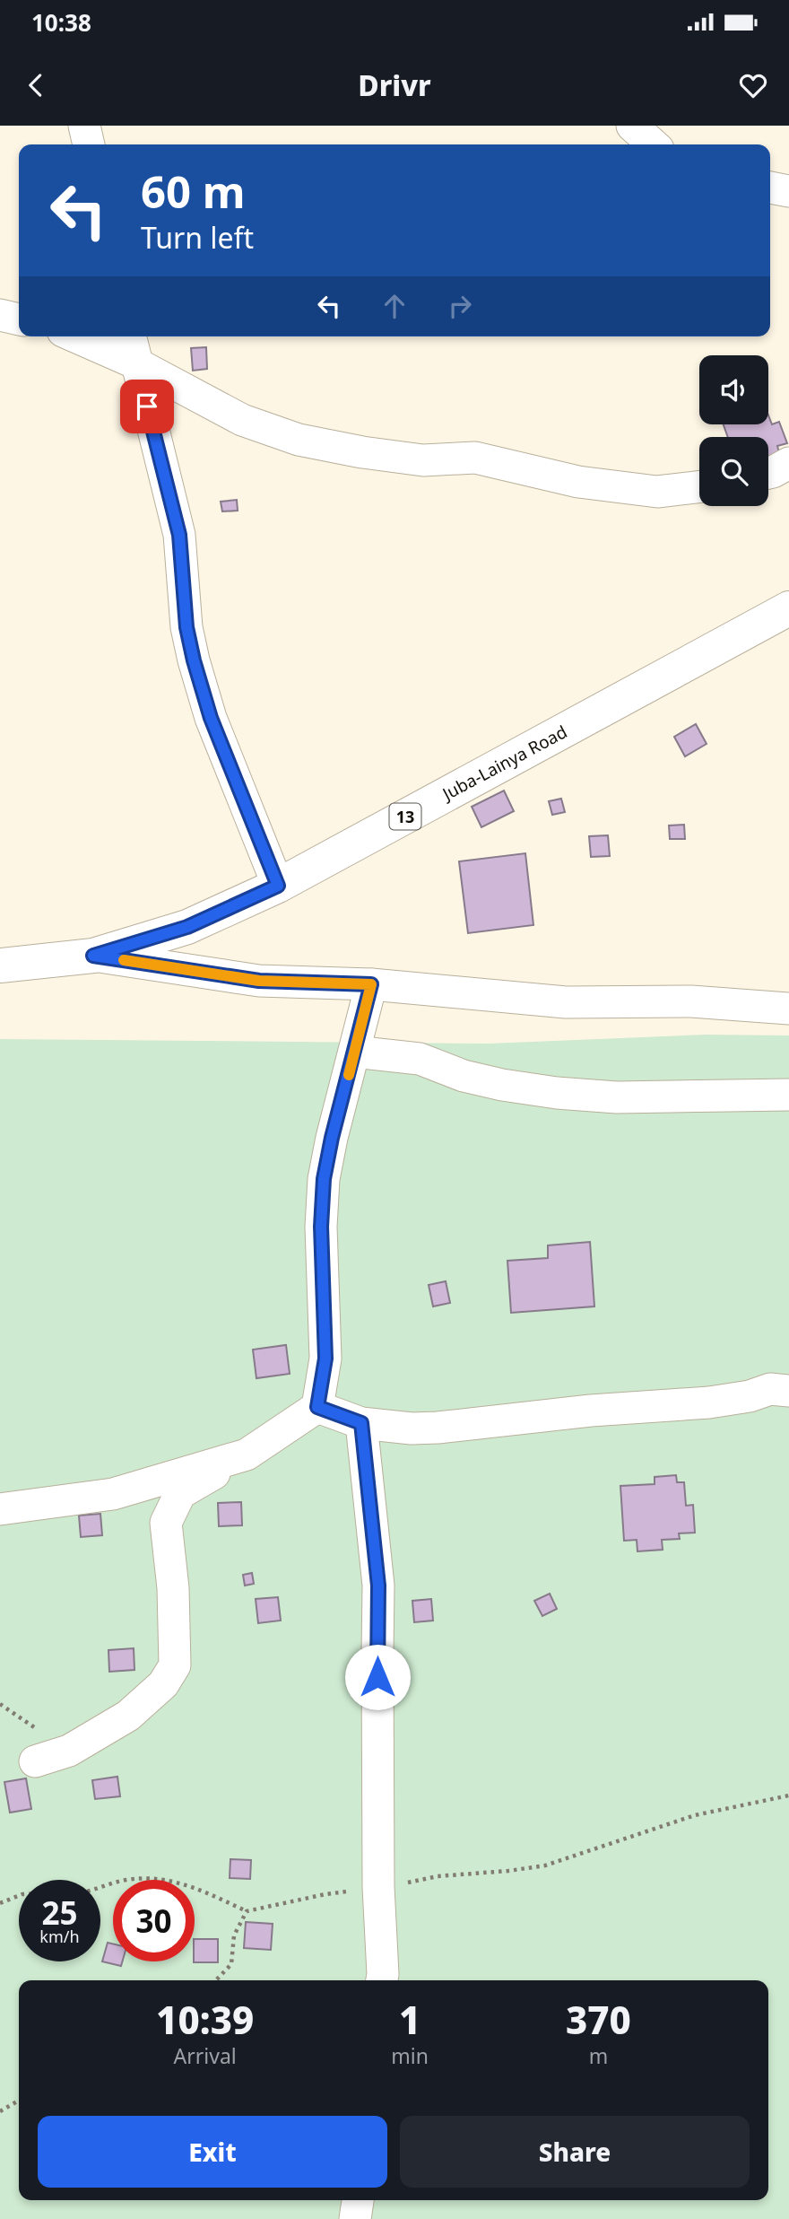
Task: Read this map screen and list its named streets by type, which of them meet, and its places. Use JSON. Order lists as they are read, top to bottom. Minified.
{"streets":{"main road":["Juba-Lainya Road","13"]},"page":{"status":"10:38","header":"Drivr","turn":["60 m","Turn left"],"speed":"25 km/h","limit":"30","eta":["10:39","Arrival","1","min","370","m"],"buttons":["Exit","Share"]}}
